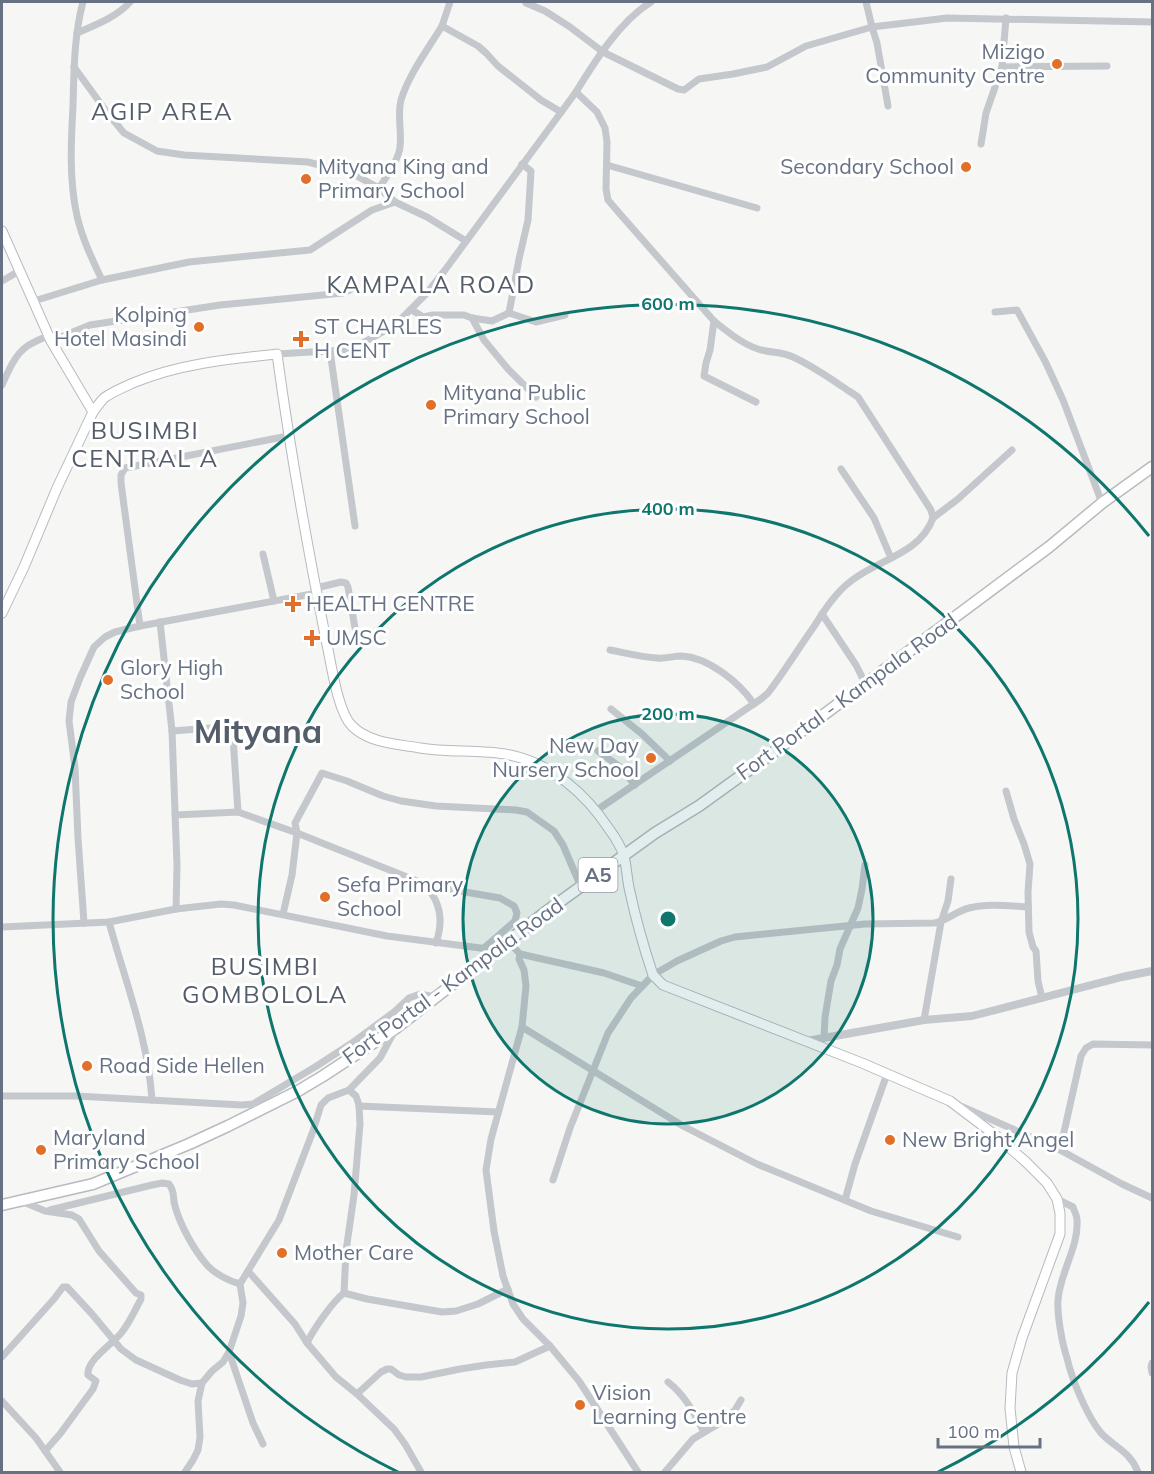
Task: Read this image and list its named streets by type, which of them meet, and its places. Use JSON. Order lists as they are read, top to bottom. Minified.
{"streets":{"main road":["Fort Portal - Kampala Road","A5"]},"districts":["AGIP AREA","KAMPALA ROAD","BUSIMBI CENTRAL A","Mityana","BUSIMBI GOMBOLOLA"],"places":{"other":["Mizigo Community Centre","Secondary School","Mityana King and Primary School","Kolping Hotel Masindi","Mityana Public Primary School","Glory High School","New Day Nursery School","Sefa Primary School","Road Side Hellen","New Bright Angel","Maryland Primary School","Mother Care","Vision Learning Centre"],"health":["ST CHARLES H CENT","HEALTH CENTRE","UMSC"]},"scale_bar":"100 m","rings":["600 m","400 m","200 m"]}
